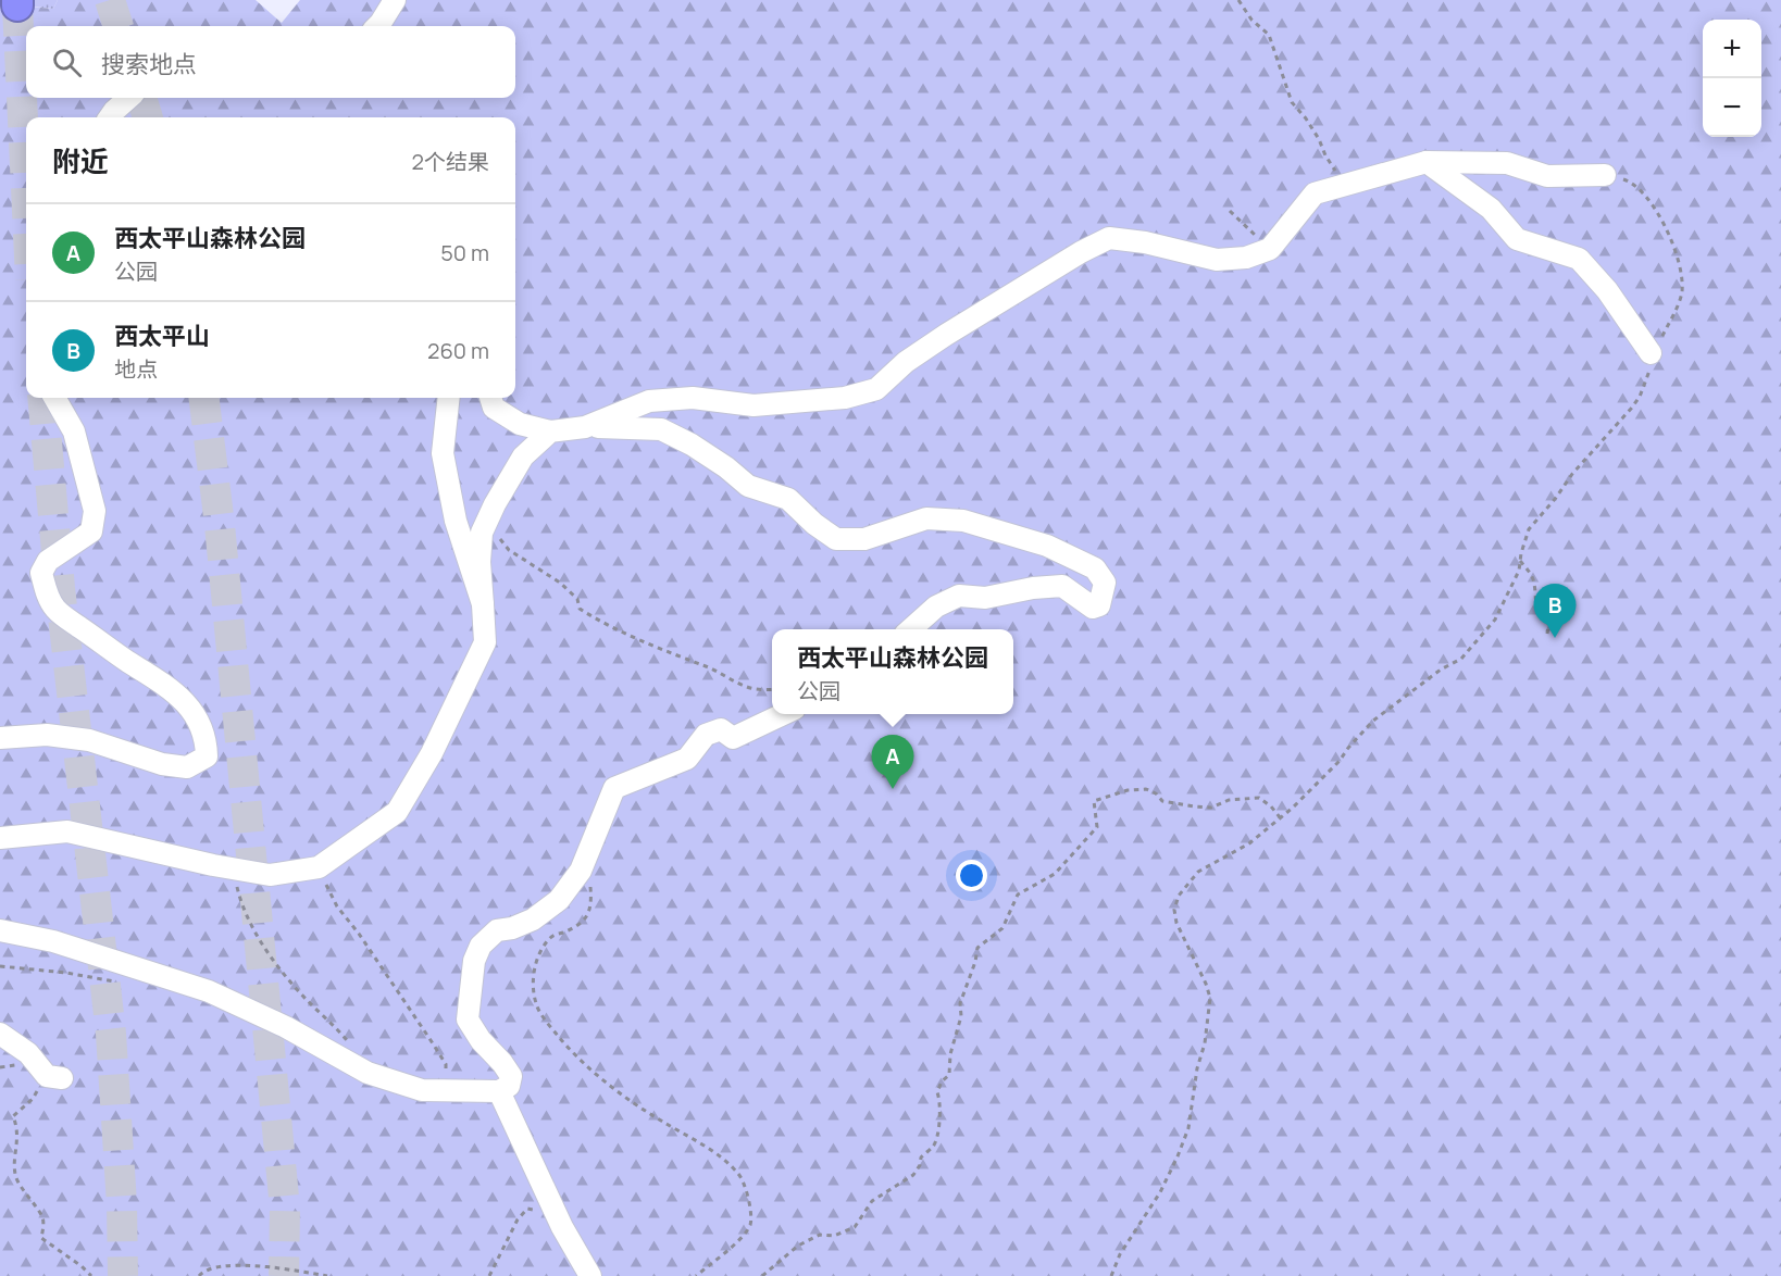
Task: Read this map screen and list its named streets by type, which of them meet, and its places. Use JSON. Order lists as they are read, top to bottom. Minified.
{"page":{"map_buttons":["+","−"],"search":"搜索地点","heading":["附近","2个结果"],"list":[{"mark":"A","name":"西太平山森林公园","note":"公园","value":"50 m"},{"mark":"B","name":"西太平山","note":"地点","value":"260 m"}],"pins":["B","A"],"popup":["西太平山森林公园","公园"]}}
